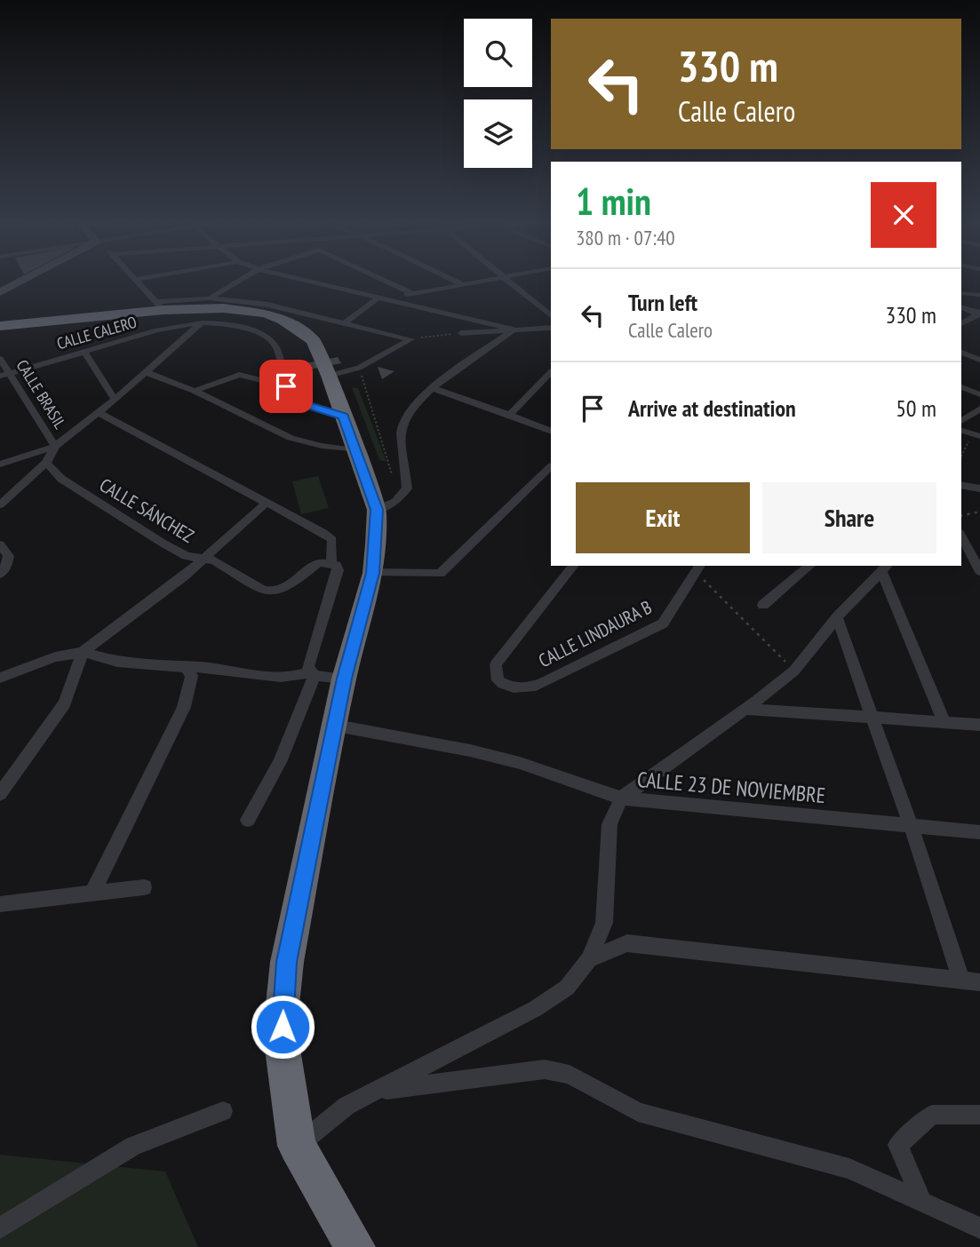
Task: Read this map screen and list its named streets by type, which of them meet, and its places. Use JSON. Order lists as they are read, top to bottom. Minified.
{"streets":{"street":["CALLE CALERO","CALLE BRASIL","CALLE SÁNCHEZ","CALLE LINDAURA B","CALLE 23 DE NOVIEMBRE"]},"crossings":[["CALLE CALERO","CALLE BRASIL"]],"page":{"turn":["330 m","Calle Calero"],"heading":["1 min","380 m · 07:40"],"list":[{"name":"Turn left","note":"Calle Calero","value":"330 m"},{"name":"Arrive at destination","value":"50 m"}],"buttons":["Exit","Share"]}}
